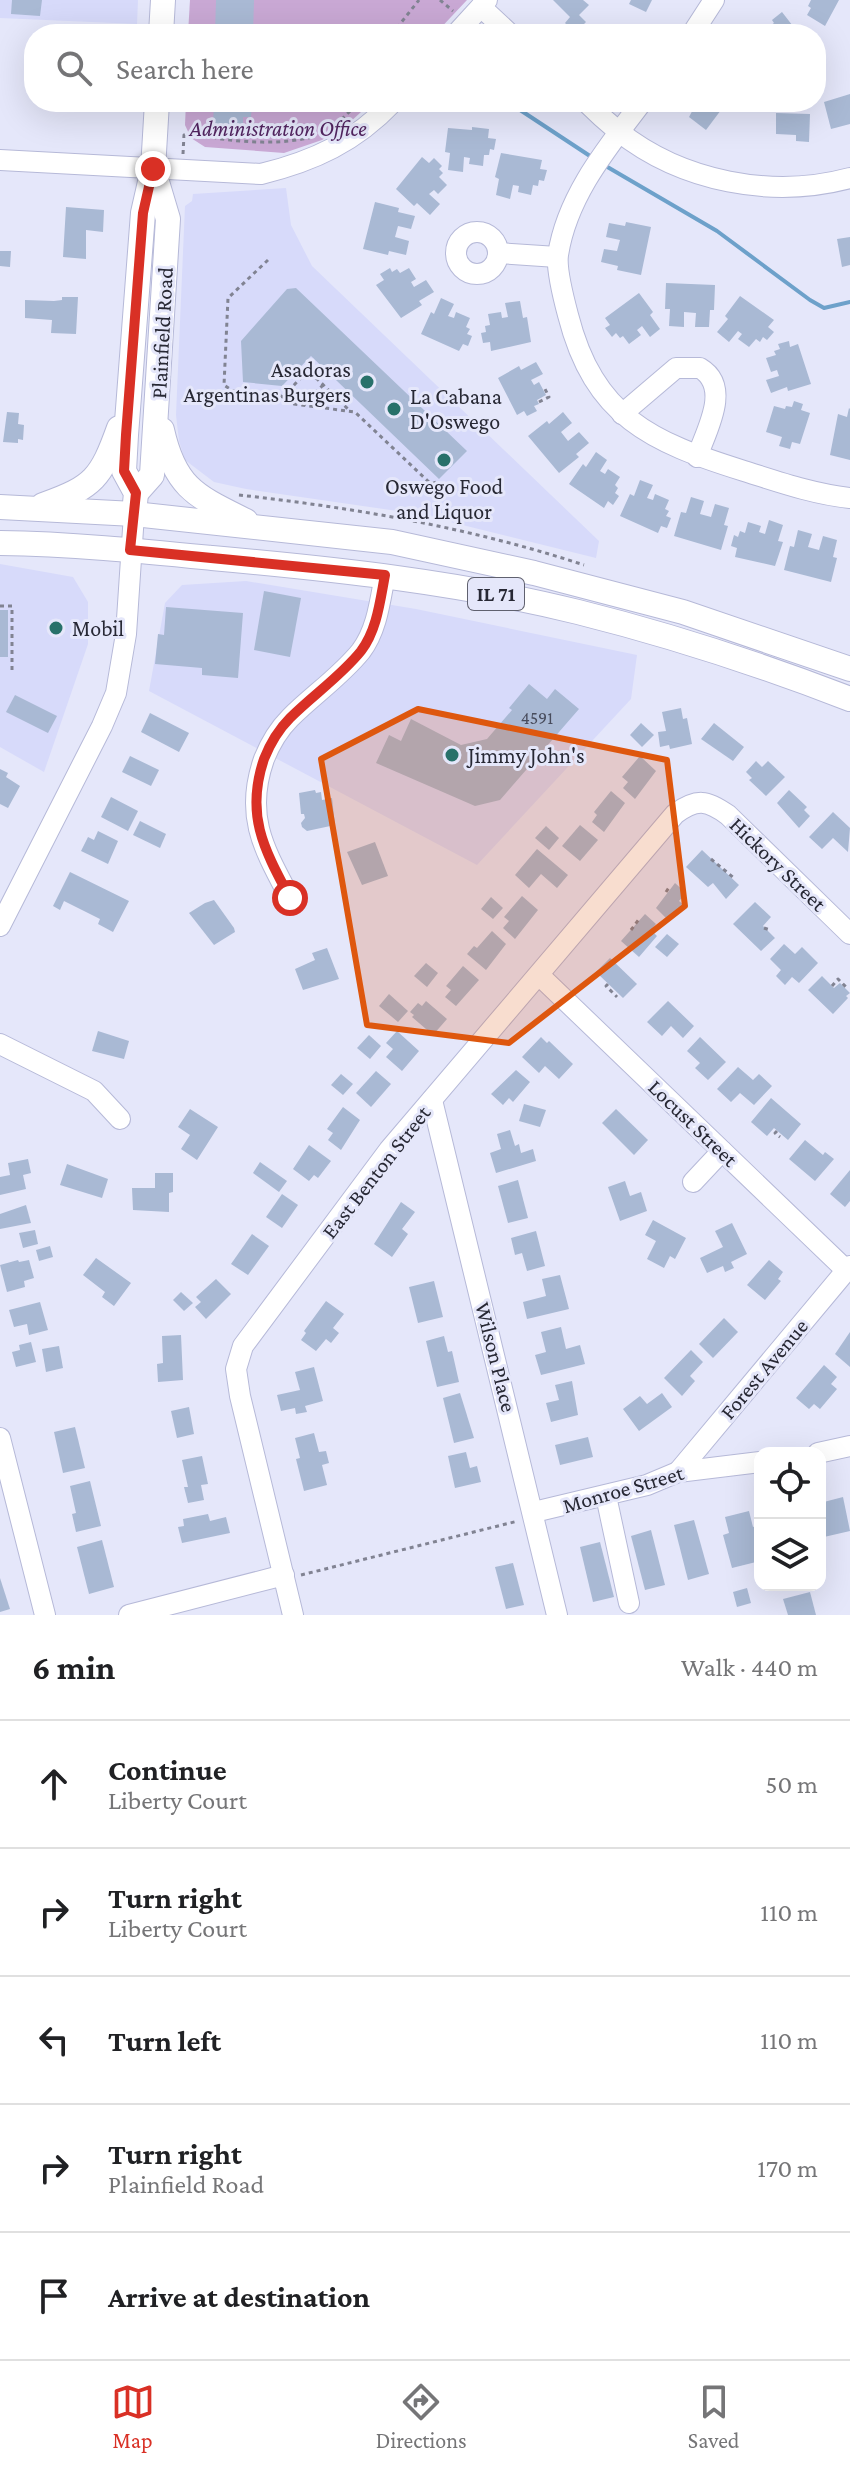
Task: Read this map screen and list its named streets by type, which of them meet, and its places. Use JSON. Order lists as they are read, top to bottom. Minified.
{"streets":{"main road":["Plainfield Road","IL 71"],"street":["Hickory Street","Locust Street","East Benton Street","Wilson Place","Forest Avenue","Monroe Street"]},"crossings":[["Plainfield Road","IL 71"],["Hickory Street","East Benton Street"],["Locust Street","East Benton Street"],["Locust Street","Forest Avenue"],["East Benton Street","Wilson Place"],["Wilson Place","Monroe Street"],["Forest Avenue","Monroe Street"]],"parks":["Administration Office"],"places":["Asadoras Argentinas Burgers","La Cabana D'Oswego","Oswego Food and Liquor","Mobil","Jimmy John's"],"house_numbers":["4591"],"page":{"search":"Search here","heading":["6 min","Walk · 440 m"],"list":[["Continue","Liberty Court","50 m"],["Turn right","Liberty Court","110 m"],["Turn left","110 m"],["Turn right","Plainfield Road","170 m"],"Arrive at destination"],"nav":["Map","Directions","Saved"]}}
